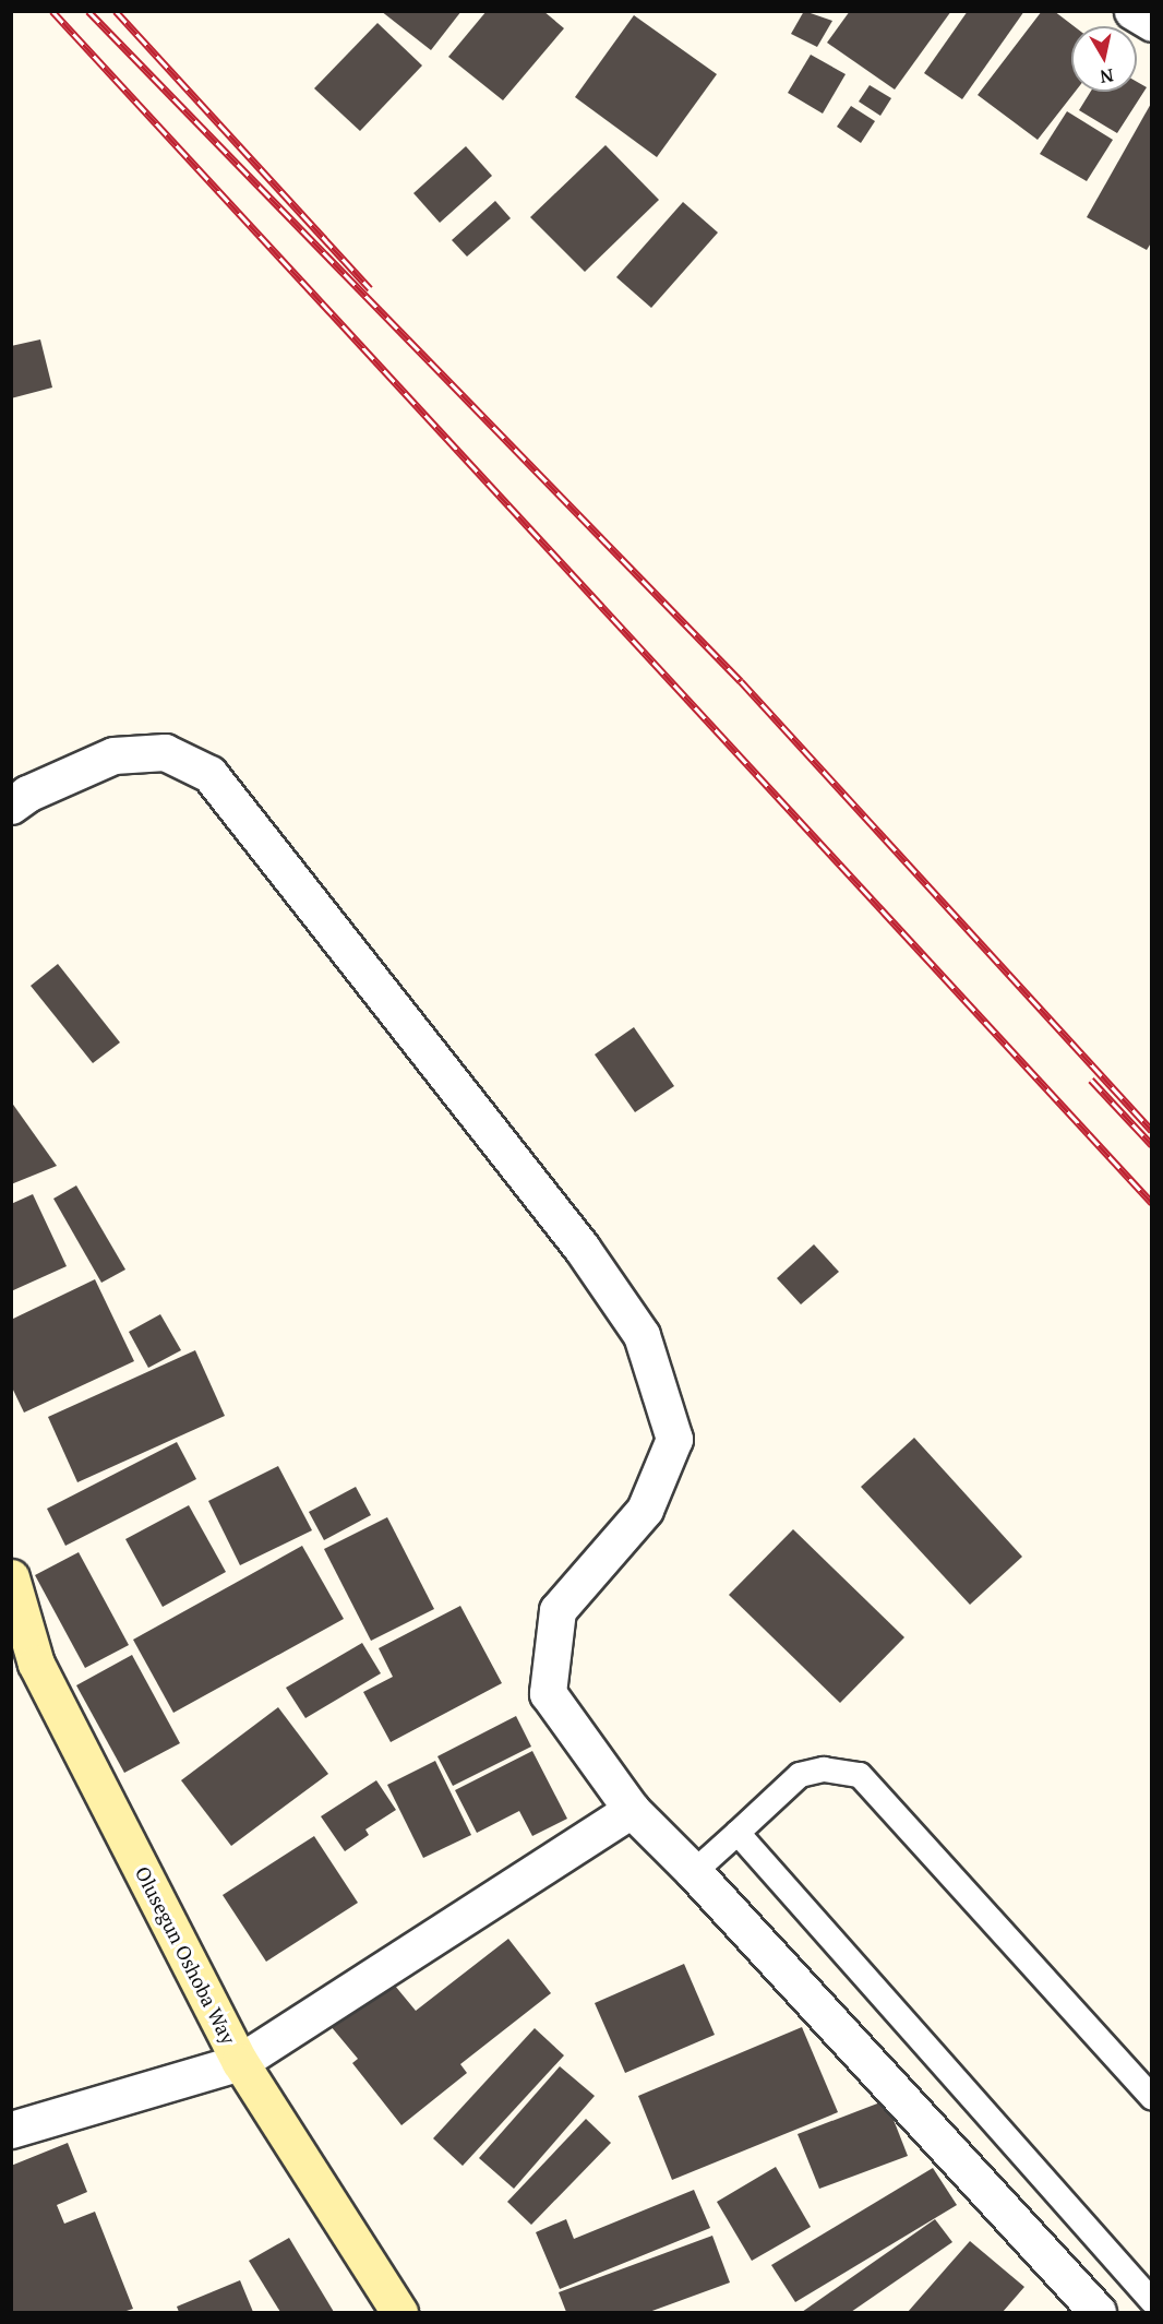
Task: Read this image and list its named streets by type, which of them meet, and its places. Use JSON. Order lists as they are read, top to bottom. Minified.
{"streets":{"main road":["Olusegun Oshoba Way"]},"north":"bottom"}
